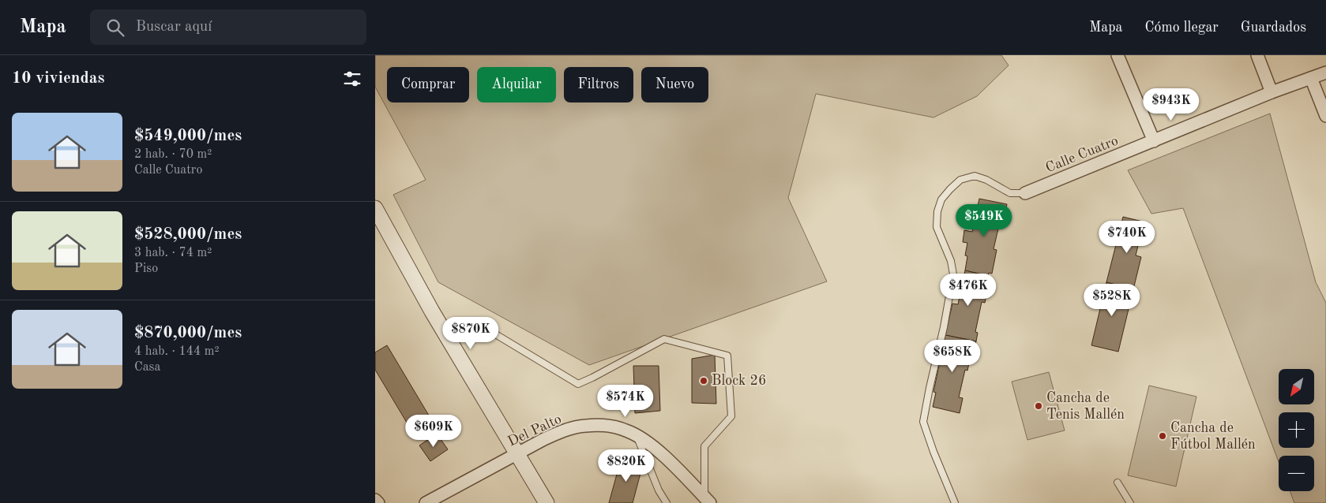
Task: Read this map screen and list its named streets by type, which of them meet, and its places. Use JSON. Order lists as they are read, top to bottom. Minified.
{"streets":{"street":["Calle Cuatro","Del Palto"]},"places":["Block 26","Cancha de Tenis Mallén","Cancha de Fútbol Mallén"],"north":"bottom left","page":{"header":"Mapa","search":"Buscar aquí","nav":["Mapa","Cómo llegar","Guardados"],"heading":"10 viviendas","chip":["Comprar","Alquilar","Filtros","Nuevo"],"price":["$943K","$549K","$740K","$476K","$528K","$870K","$658K","$574K","$609K","$820K"],"list":[{"name":"$549,000/mes","note":"2 hab. · 70 m² · Calle Cuatro"},{"name":"$528,000/mes","note":"3 hab. · 74 m² · Piso"},{"name":"$870,000/mes","note":"4 hab. · 144 m² · Casa"}],"map_buttons":["+","−"]}}
